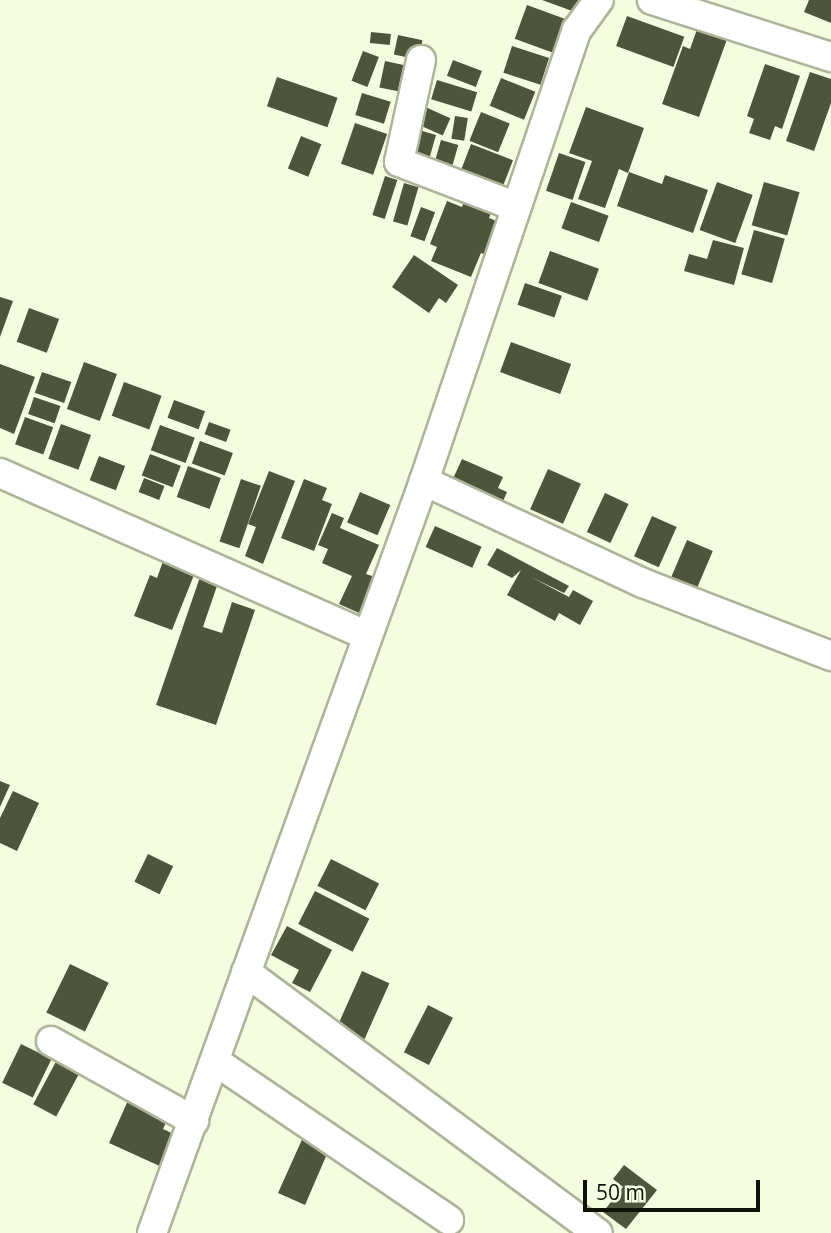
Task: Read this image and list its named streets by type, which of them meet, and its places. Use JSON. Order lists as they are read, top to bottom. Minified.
{"scale_bar":"50 m"}
